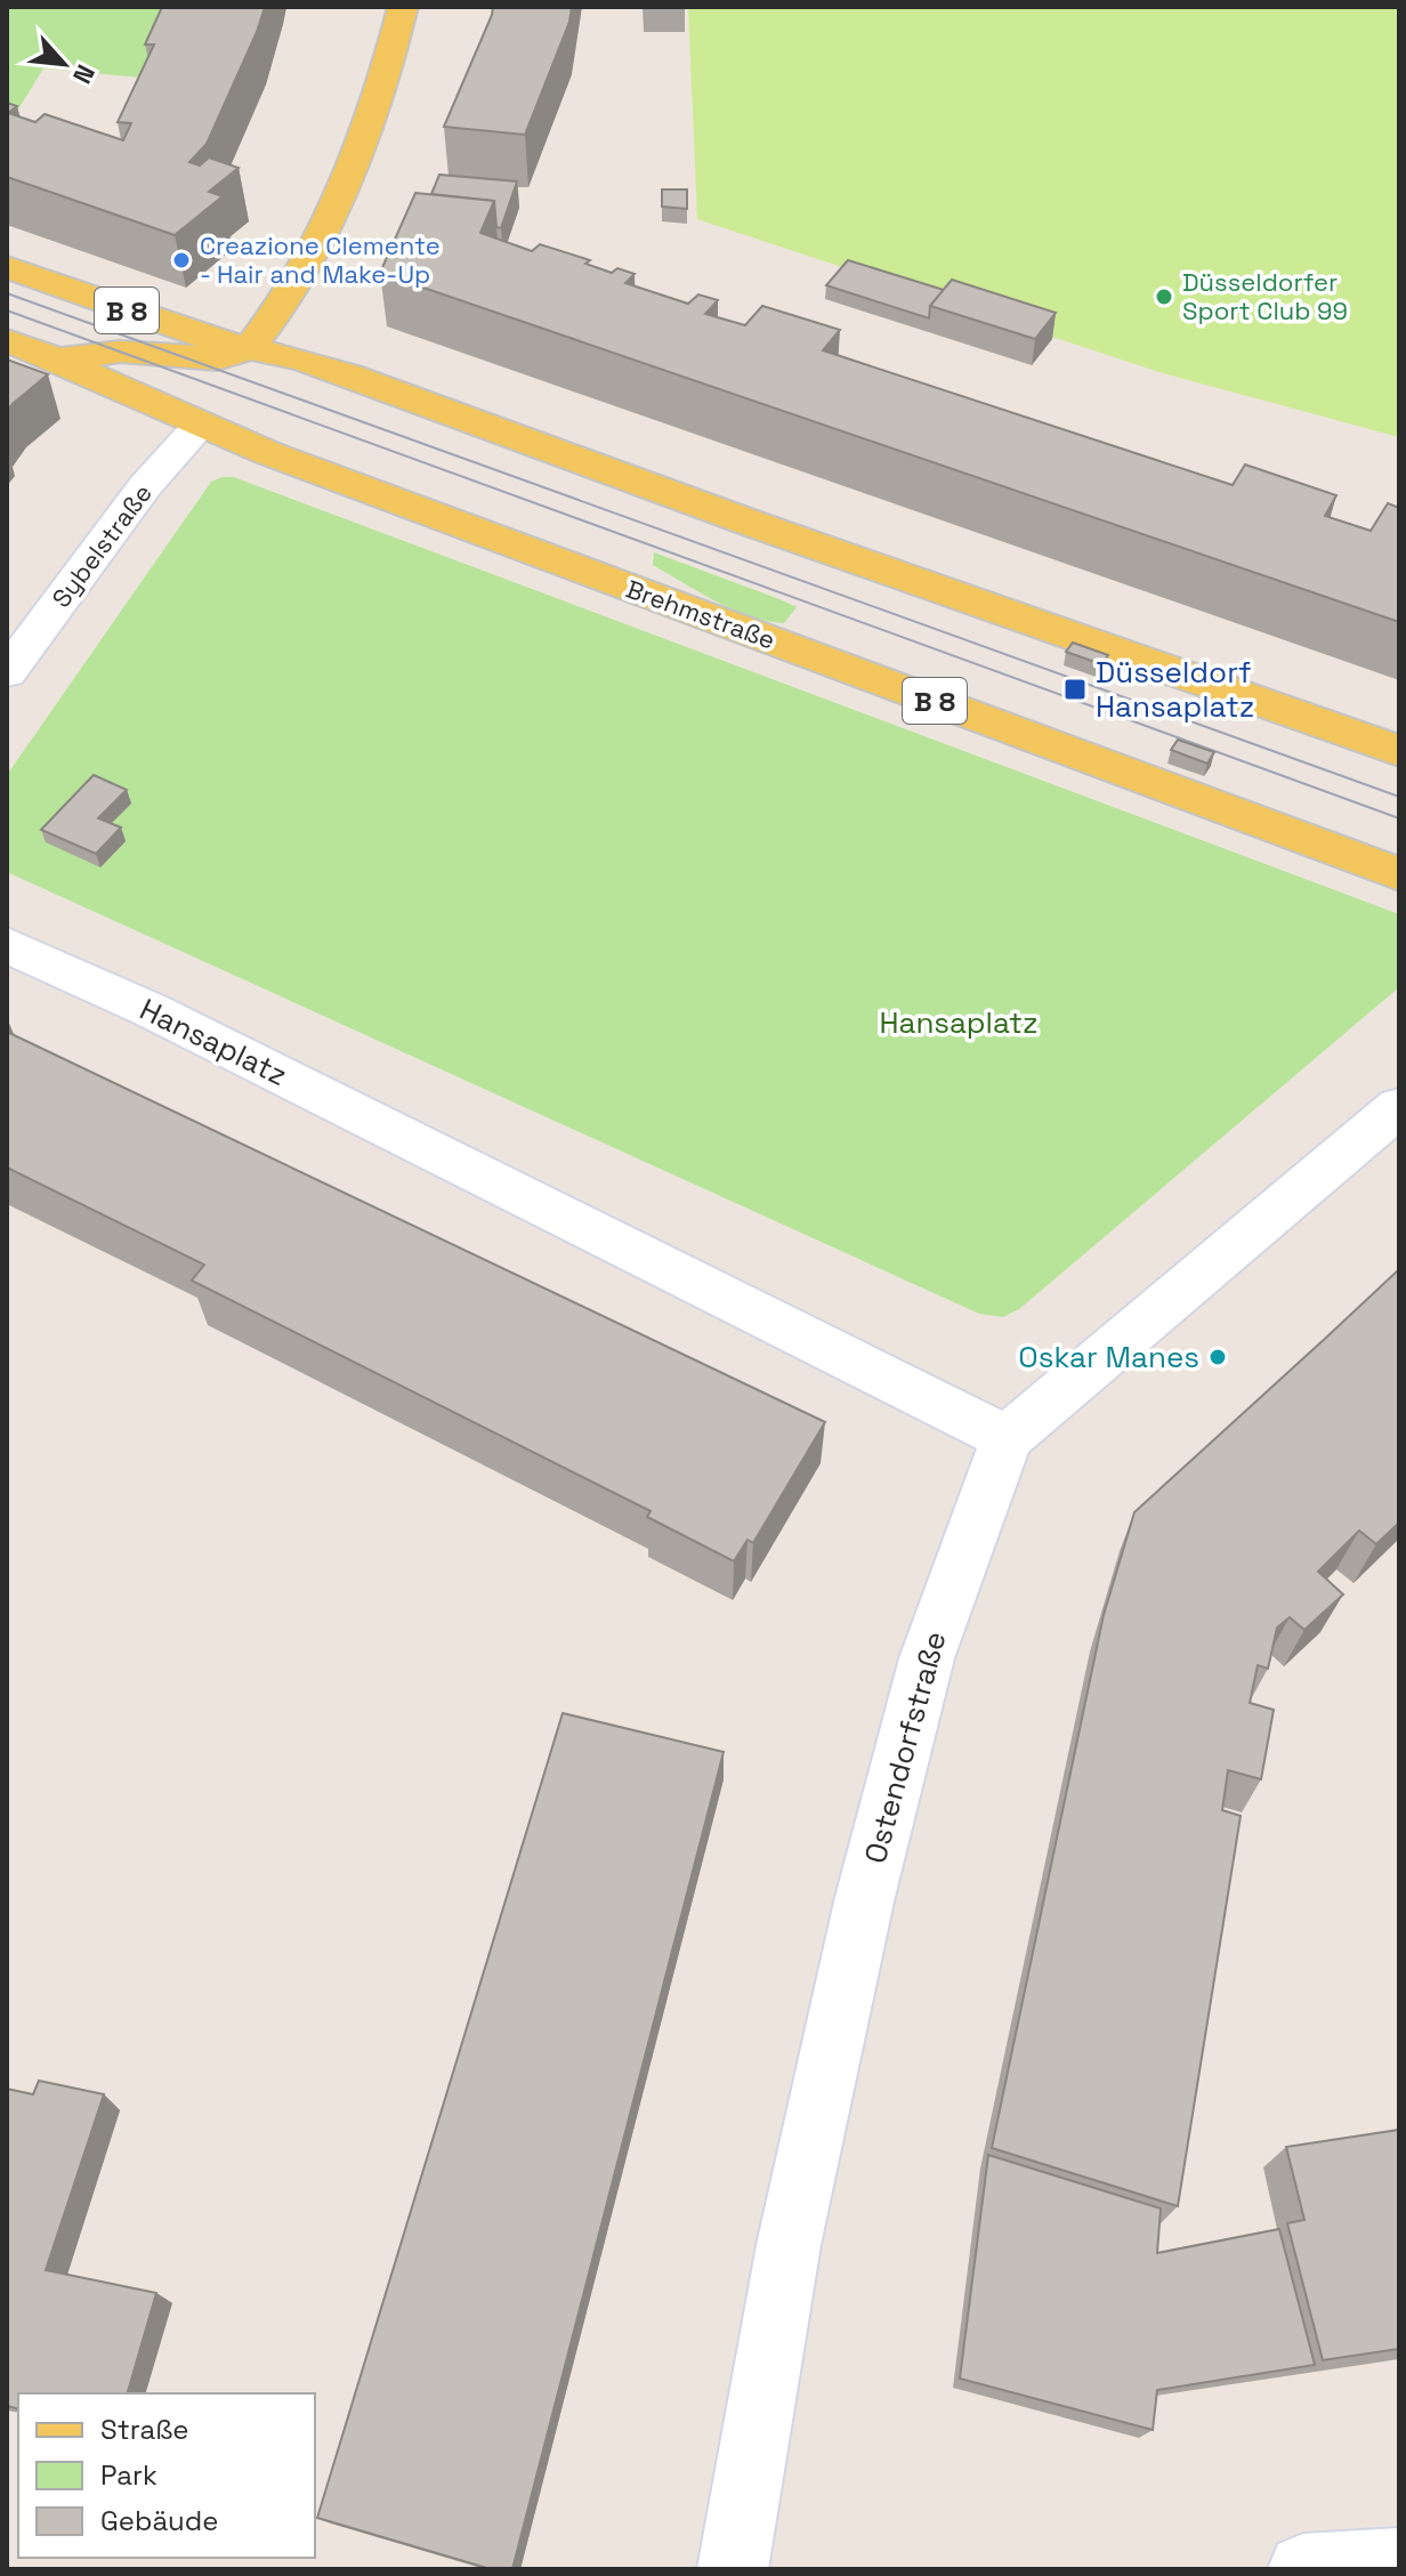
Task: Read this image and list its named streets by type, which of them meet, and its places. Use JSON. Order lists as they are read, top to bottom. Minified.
{"streets":{"main road":["B 8","Brehmstraße"],"street":["Sybelstraße","Hansaplatz","Ostendorfstraße"]},"crossings":[["Sybelstraße","Brehmstraße"],["Hansaplatz","Ostendorfstraße"]],"parks":["Hansaplatz"],"places":{"other":["Creazione Clemente - Hair and Make-Up","Düsseldorfer Sport Club 99","Oskar Manes"],"transit":["Düsseldorf Hansaplatz"]},"legend":["Straße","Park","Gebäude"],"north":"bottom right"}
